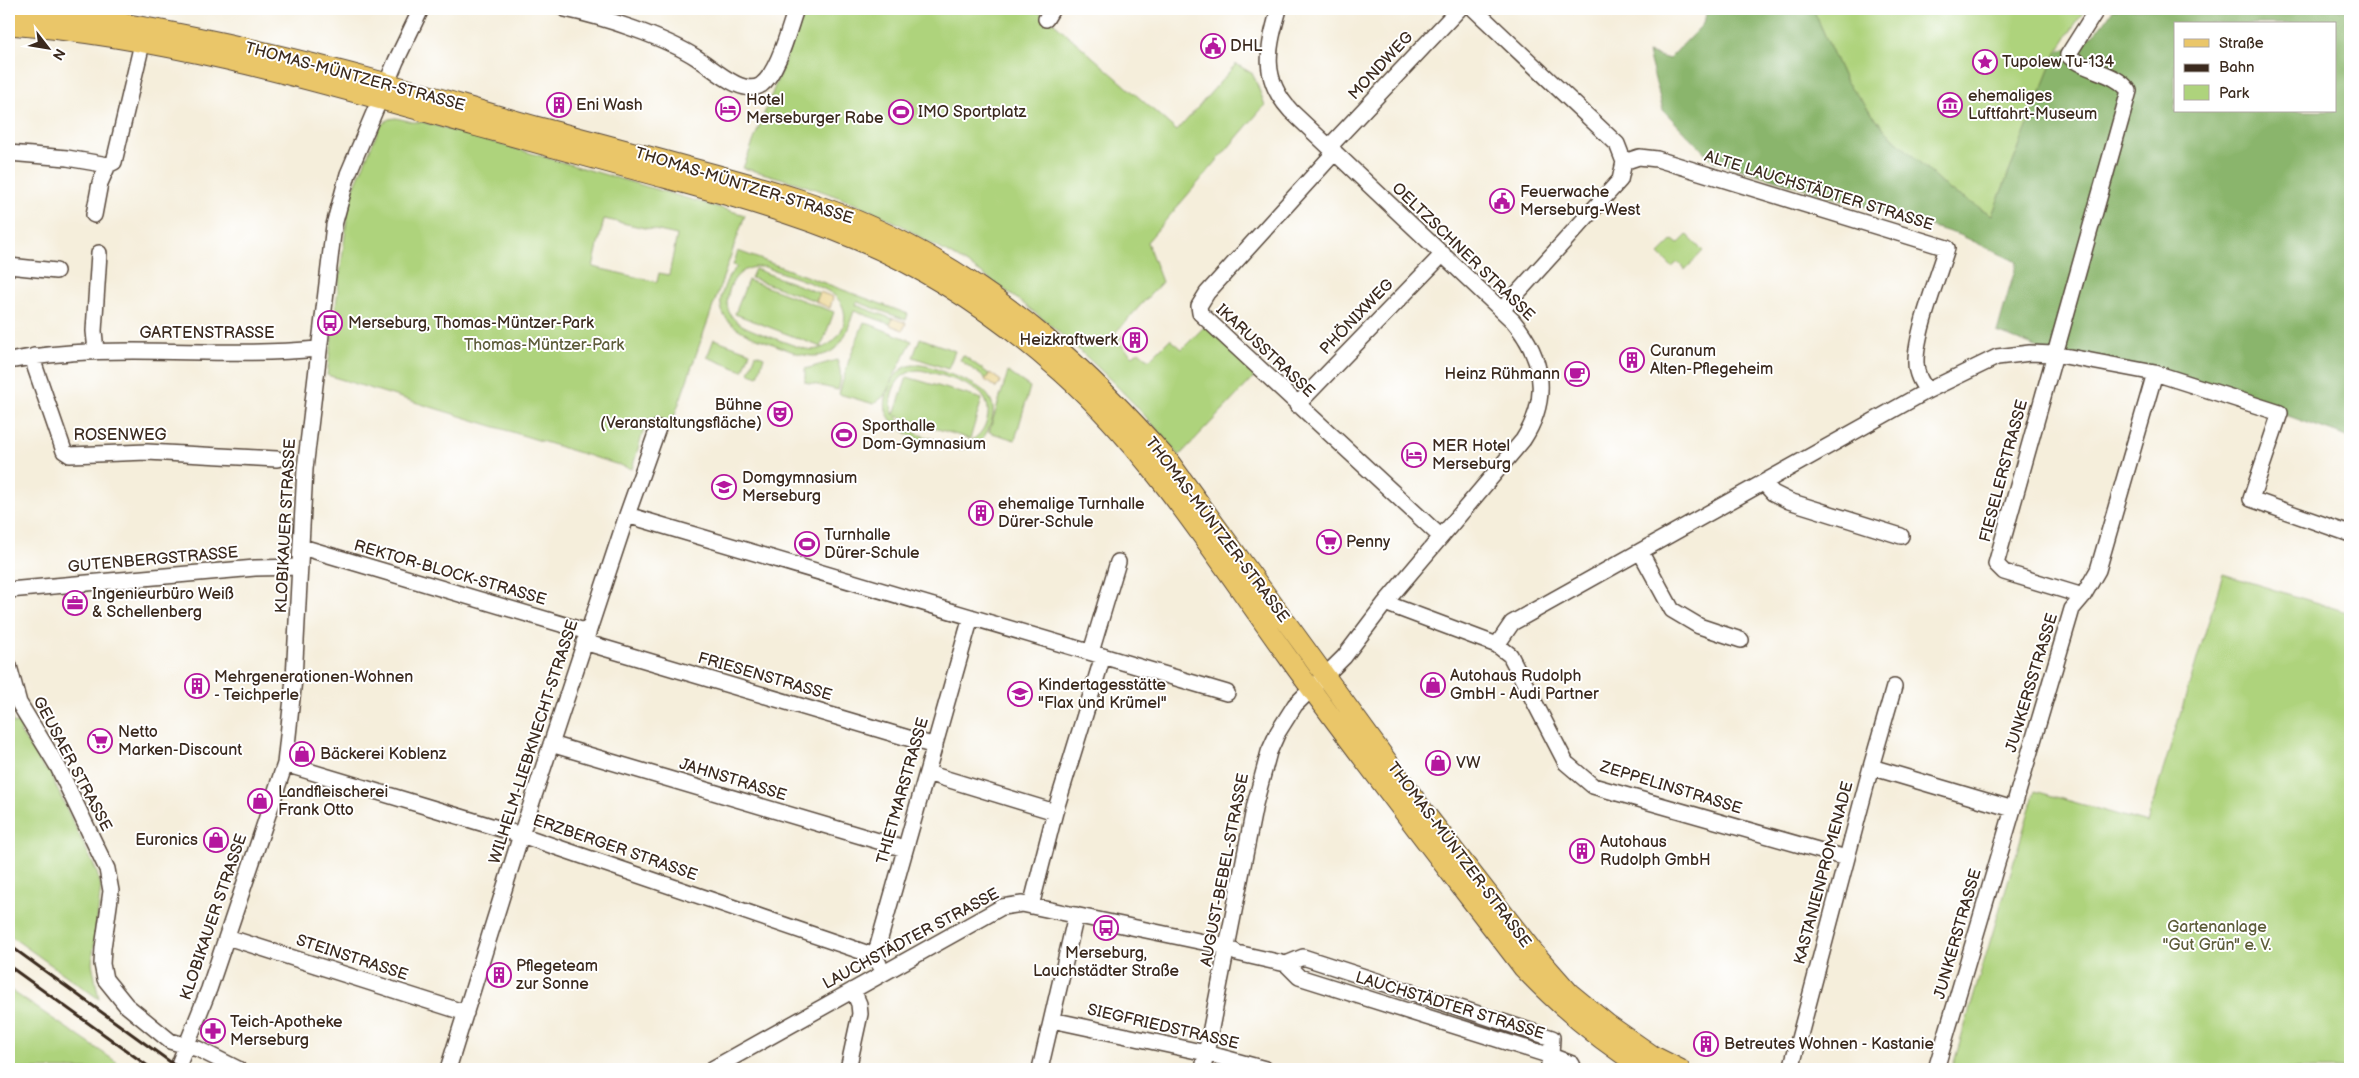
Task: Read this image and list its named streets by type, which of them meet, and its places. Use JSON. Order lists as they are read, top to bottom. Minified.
{"streets":{"main road":["THOMAS-MÜNTZER-STRASSE"],"street":["MONDWEG","ALTE LAUCHSTÄDTER STRASSE","OELTZSCHNER STRASSE","PHÖNIXWEG","GARTENSTRASSE","IKARUSSTRASSE","ROSENWEG","FIESELERSTRASSE","KLOBIKAUER STRASSE","GUTENBERGSTRASSE","REKTOR-BLOCK-STRASSE","FRIESENSTRASSE","JUNKERSSTRASSE","WILHELM-LIEBKNECHT-STRASSE","GEUSAER STRASSE","JAHNSTRASSE","ZEPPELINSTRASSE","THIETMARSTRASSE","ERZBERGER STRASSE","AUGUST-BEBEL-STRASSE","KASTANIENPROMENADE","JUNKERSTRASSE","LAUCHSTÄDTER STRASSE","STEINSTRASSE","SIEGFRIEDSTRASSE"]},"crossings":[["MONDWEG","OELTZSCHNER STRASSE"],["MONDWEG","IKARUSSTRASSE"],["THOMAS-MÜNTZER-STRASSE","OELTZSCHNER STRASSE"],["THOMAS-MÜNTZER-STRASSE","KLOBIKAUER STRASSE"],["THOMAS-MÜNTZER-STRASSE","AUGUST-BEBEL-STRASSE"],["OELTZSCHNER STRASSE","PHÖNIXWEG"],["OELTZSCHNER STRASSE","IKARUSSTRASSE"],["OELTZSCHNER STRASSE","ZEPPELINSTRASSE"],["OELTZSCHNER STRASSE","AUGUST-BEBEL-STRASSE"],["PHÖNIXWEG","IKARUSSTRASSE"],["GARTENSTRASSE","ROSENWEG"],["GARTENSTRASSE","KLOBIKAUER STRASSE"],["FIESELERSTRASSE","JUNKERSSTRASSE"],["KLOBIKAUER STRASSE","GUTENBERGSTRASSE"],["KLOBIKAUER STRASSE","REKTOR-BLOCK-STRASSE"],["KLOBIKAUER STRASSE","GEUSAER STRASSE"],["KLOBIKAUER STRASSE","ERZBERGER STRASSE"],["KLOBIKAUER STRASSE","STEINSTRASSE"],["REKTOR-BLOCK-STRASSE","FRIESENSTRASSE"],["REKTOR-BLOCK-STRASSE","WILHELM-LIEBKNECHT-STRASSE"],["FRIESENSTRASSE","WILHELM-LIEBKNECHT-STRASSE"],["FRIESENSTRASSE","THIETMARSTRASSE"],["JUNKERSSTRASSE","JUNKERSTRASSE"],["WILHELM-LIEBKNECHT-STRASSE","JAHNSTRASSE"],["WILHELM-LIEBKNECHT-STRASSE","ERZBERGER STRASSE"],["WILHELM-LIEBKNECHT-STRASSE","STEINSTRASSE"],["JAHNSTRASSE","THIETMARSTRASSE"],["ZEPPELINSTRASSE","KASTANIENPROMENADE"],["THIETMARSTRASSE","ERZBERGER STRASSE"],["AUGUST-BEBEL-STRASSE","LAUCHSTÄDTER STRASSE"],["AUGUST-BEBEL-STRASSE","SIEGFRIEDSTRASSE"]],"parks":["Thomas-Müntzer-Park","Gartenanlage \"Gut Grün\" e. V."],"places":{"public building":["DHL","Feuerwache Merseburg-West"],"place":["Tupolew Tu-134"],"building":["Eni Wash","Heizkraftwerk","Curanum Alten-Pflegeheim","ehemalige Turnhalle Dürer-Schule","Mehrgenerationen-Wohnen - Teichperle","Autohaus Rudolph GmbH","Pflegeteam zur Sonne","Betreutes Wohnen - Kastanie"],"museum":["ehemaliges Luftfahrt-Museum"],"hotel":["Hotel Merseburger Rabe","MER Hotel Merseburg"],"sports":["IMO Sportplatz","Sporthalle Dom-Gymnasium","Turnhalle Dürer-Schule"],"bus stop":["Merseburg, Thomas-Müntzer-Park","Merseburg, Lauchstädter Straße"],"cafe":["Heinz Rühmann"],"theatre":["Bühne (Veranstaltungsfläche)"],"school or university":["Domgymnasium Merseburg","Kindertagesstätte \"Flax und Krümel\""],"supermarket":["Penny","Netto Marken-Discount"],"office":["Ingenieurbüro Weiß & Schellenberg"],"shop":["Autohaus Rudolph GmbH - Audi Partner","Bäckerei Koblenz","VW","Landfleischerei Frank Otto","Euronics"],"pharmacy":["Teich-Apotheke Merseburg"]},"legend":["Straße","Bahn","Park"],"north":"bottom right"}
